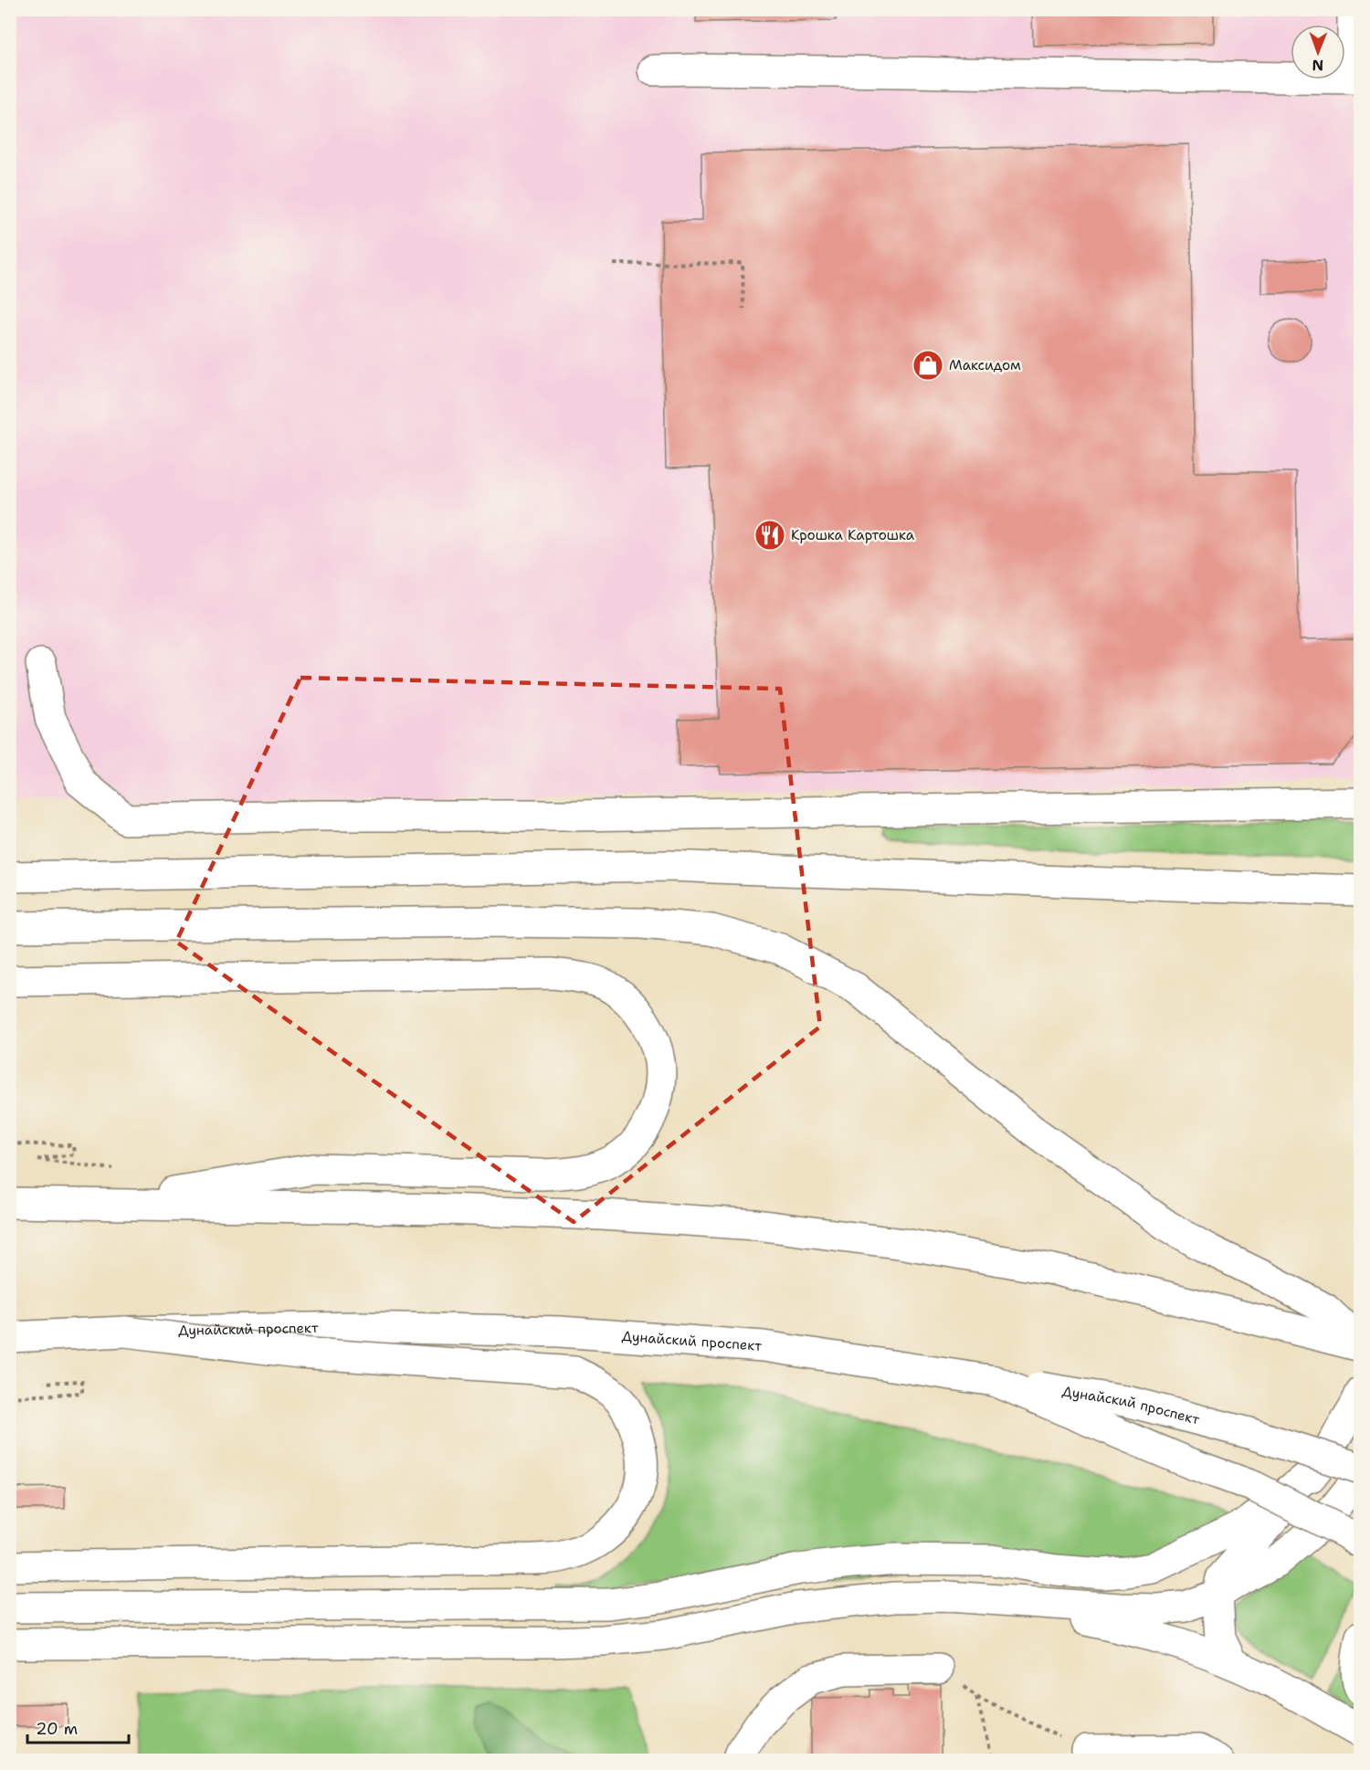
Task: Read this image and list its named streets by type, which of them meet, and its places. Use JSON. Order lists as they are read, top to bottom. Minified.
{"streets":{"main road":["Дунайский проспект"]},"places":{"shop":["Максидом"],"restaurant":["Крошка Картошка"]},"scale_bar":"20 m","north":"bottom"}
